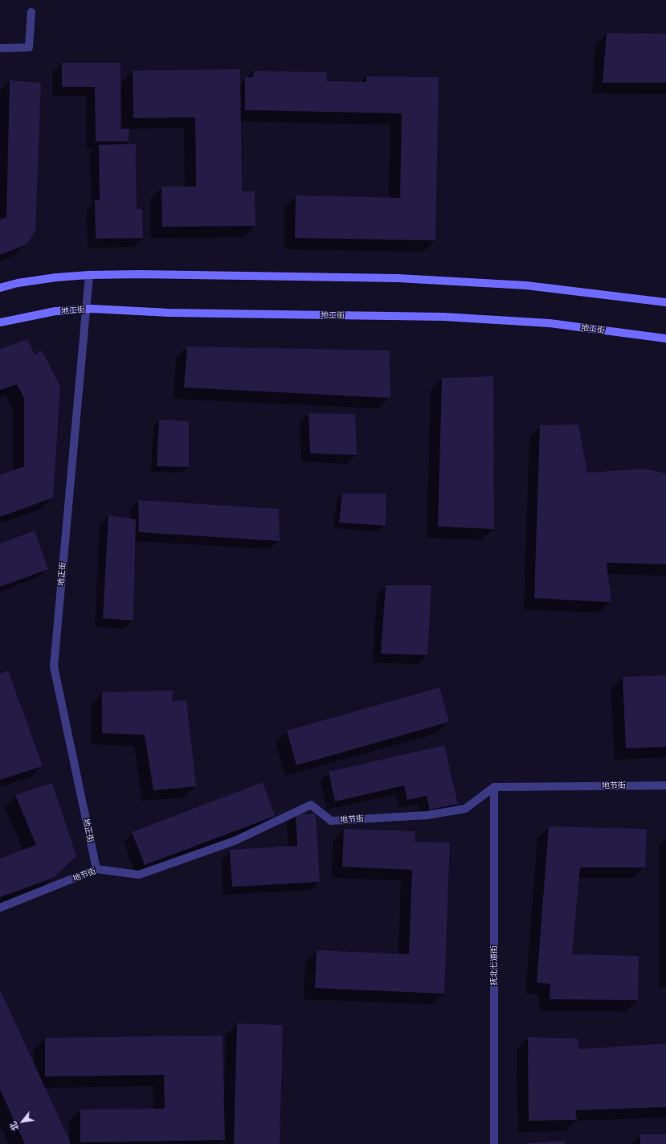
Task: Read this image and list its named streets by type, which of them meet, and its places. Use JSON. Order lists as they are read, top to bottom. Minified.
{"streets":{"main road":["地工街"],"street":["地正街","地节街","抚北七道街"]},"crossings":[["地工街","地正街"],["地正街","地节街"],["地节街","抚北七道街"]],"north":"bottom left"}
